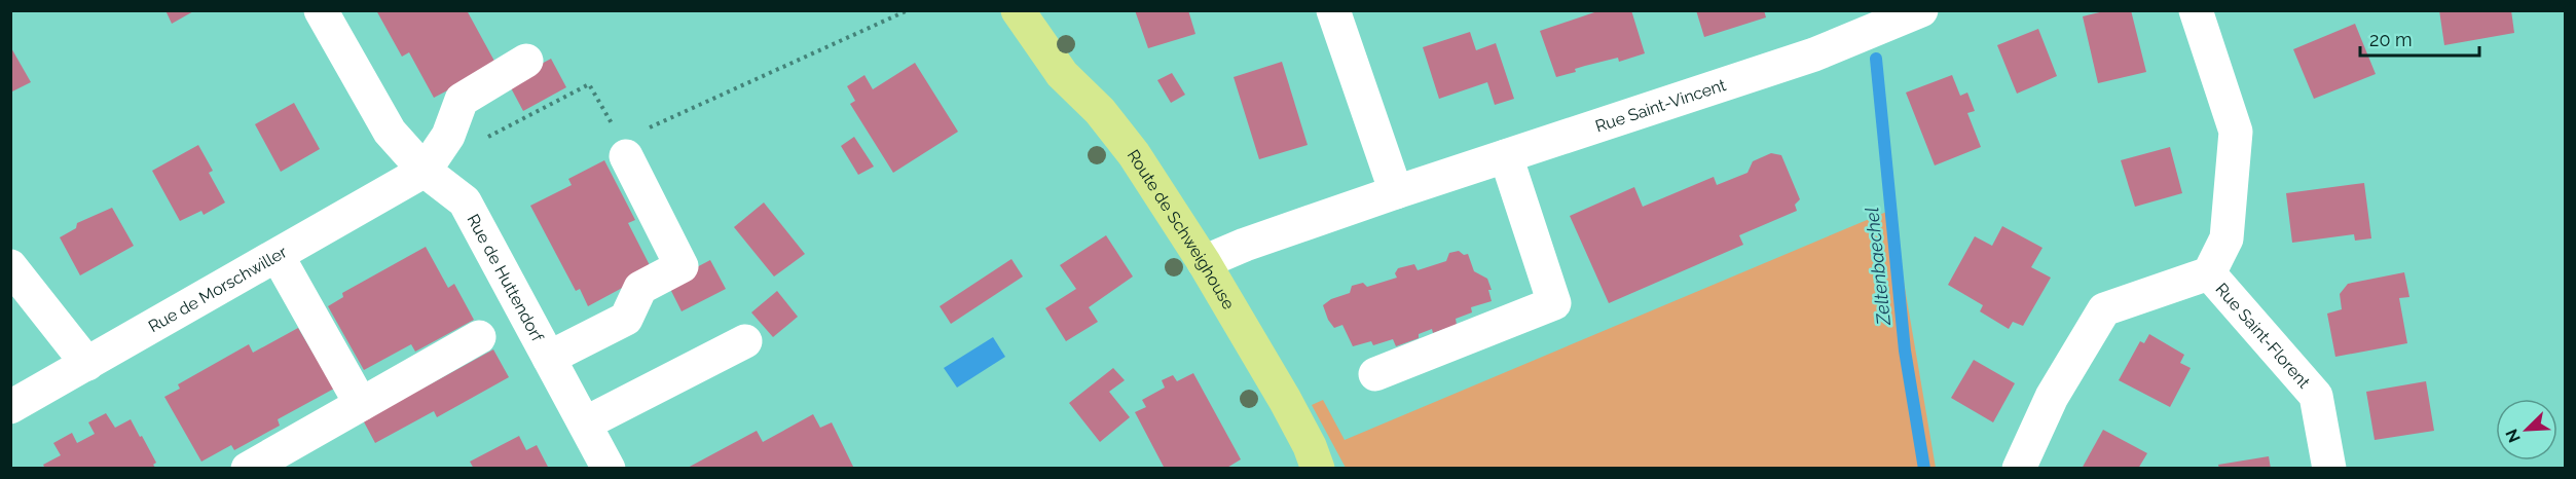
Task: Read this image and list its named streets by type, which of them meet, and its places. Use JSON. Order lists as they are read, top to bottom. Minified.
{"streets":{"main road":["Route de Schweighouse"],"street":["Rue Saint-Vincent","Rue de Huttendorf","Rue de Morschwiller","Rue Saint-Florent"]},"crossings":[["Rue Saint-Vincent","Route de Schweighouse"],["Rue de Huttendorf","Rue de Morschwiller"]],"water":["Zeltenbaechel"],"scale_bar":"20 m","north":"bottom left"}
